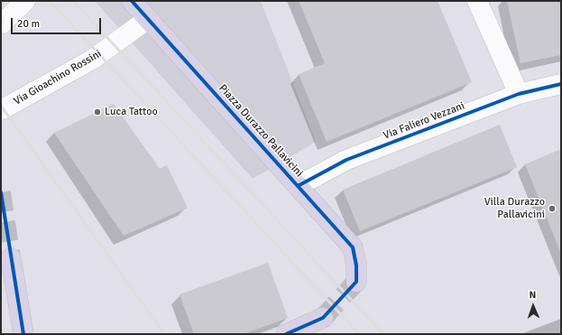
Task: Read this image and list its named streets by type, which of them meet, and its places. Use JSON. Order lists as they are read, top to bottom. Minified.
{"streets":{"main road":["Piazza Durazzo Pallavicini"],"street":["Via Gioachino Rossini","Via Faliero Vezzani"]},"crossings":[["Via Gioachino Rossini","Piazza Durazzo Pallavicini"],["Via Faliero Vezzani","Piazza Durazzo Pallavicini"]],"places":["Luca Tattoo","Villa Durazzo Pallavicini"],"scale_bar":"20 m","north":"top"}
